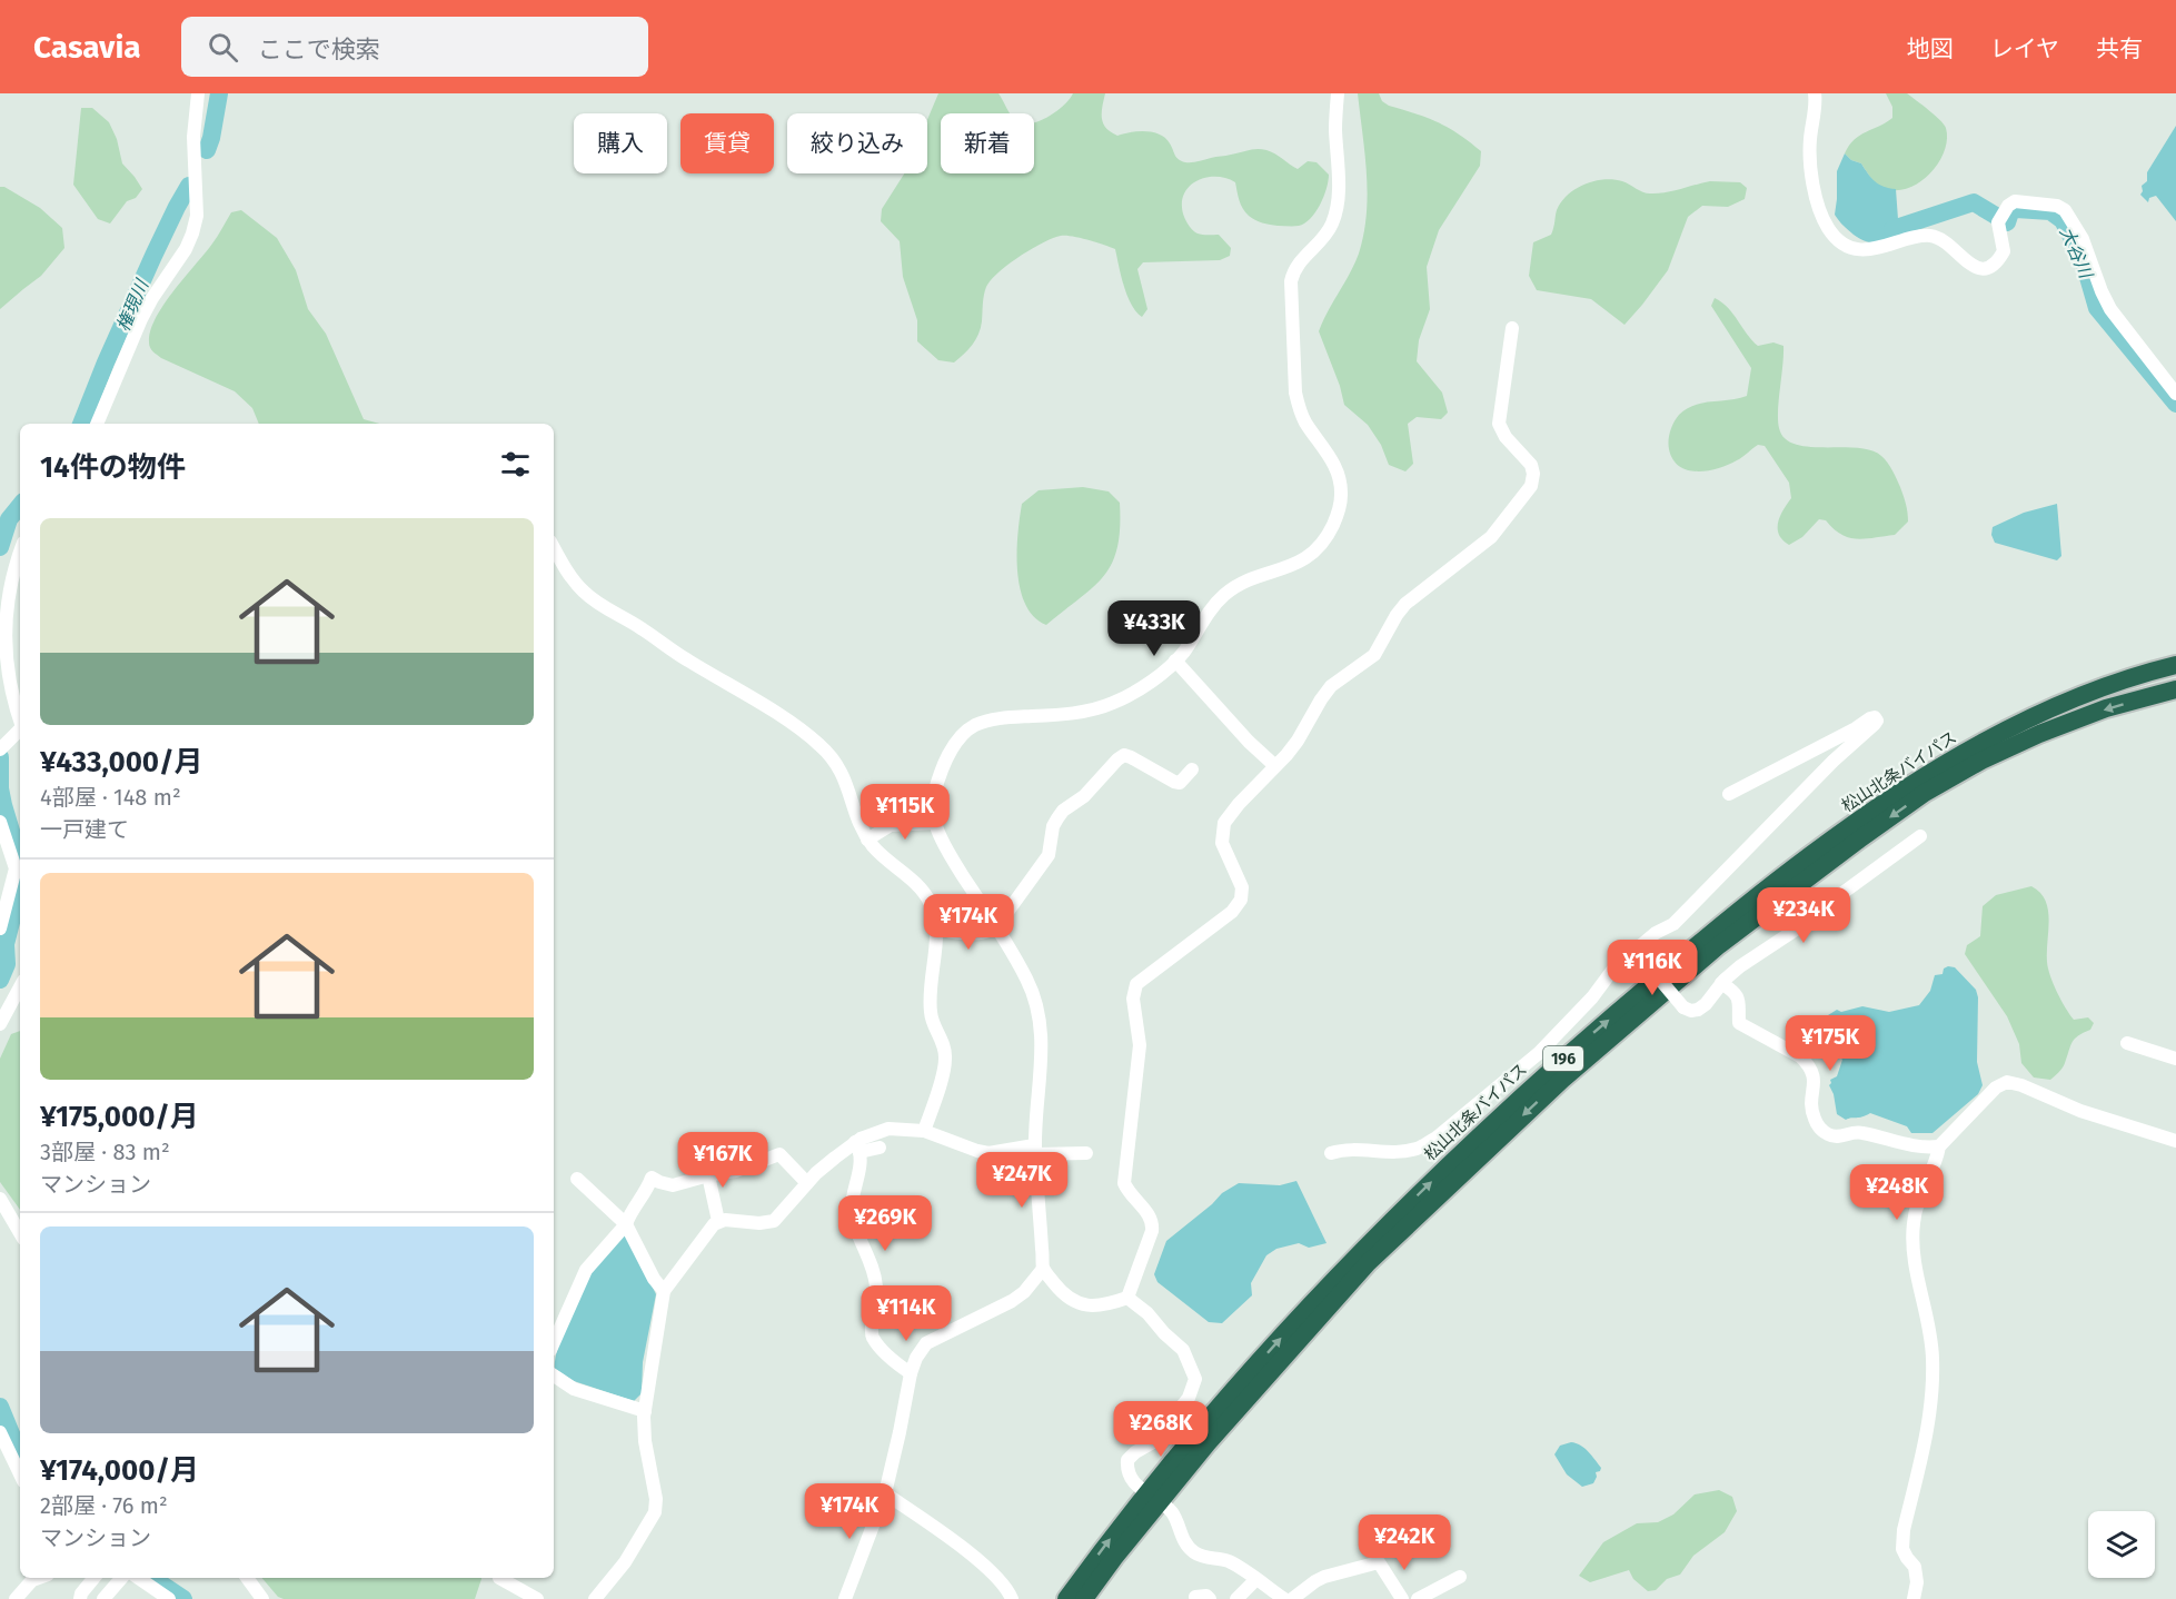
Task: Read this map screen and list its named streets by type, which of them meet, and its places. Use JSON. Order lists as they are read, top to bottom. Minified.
{"streets":{"highway":["松山北条バイパス","196"]},"water":["大谷川","権現川"],"page":{"header":"Casavia","search":"ここで検索","nav":["地図","レイヤ","共有"],"chip":["購入","賃貸","絞り込み","新着"],"heading":"14件の物件","list":[{"name":"¥433,000/月","note":"4部屋 · 148 m² · 一戸建て"},{"name":"¥175,000/月","note":"3部屋 · 83 m² · マンション"},{"name":"¥174,000/月","note":"2部屋 · 76 m² · マンション"}],"price":["¥433K","¥115K","¥234K","¥174K","¥116K","¥175K","¥167K","¥247K","¥248K","¥269K","¥114K","¥268K","¥174K","¥242K"]}}
